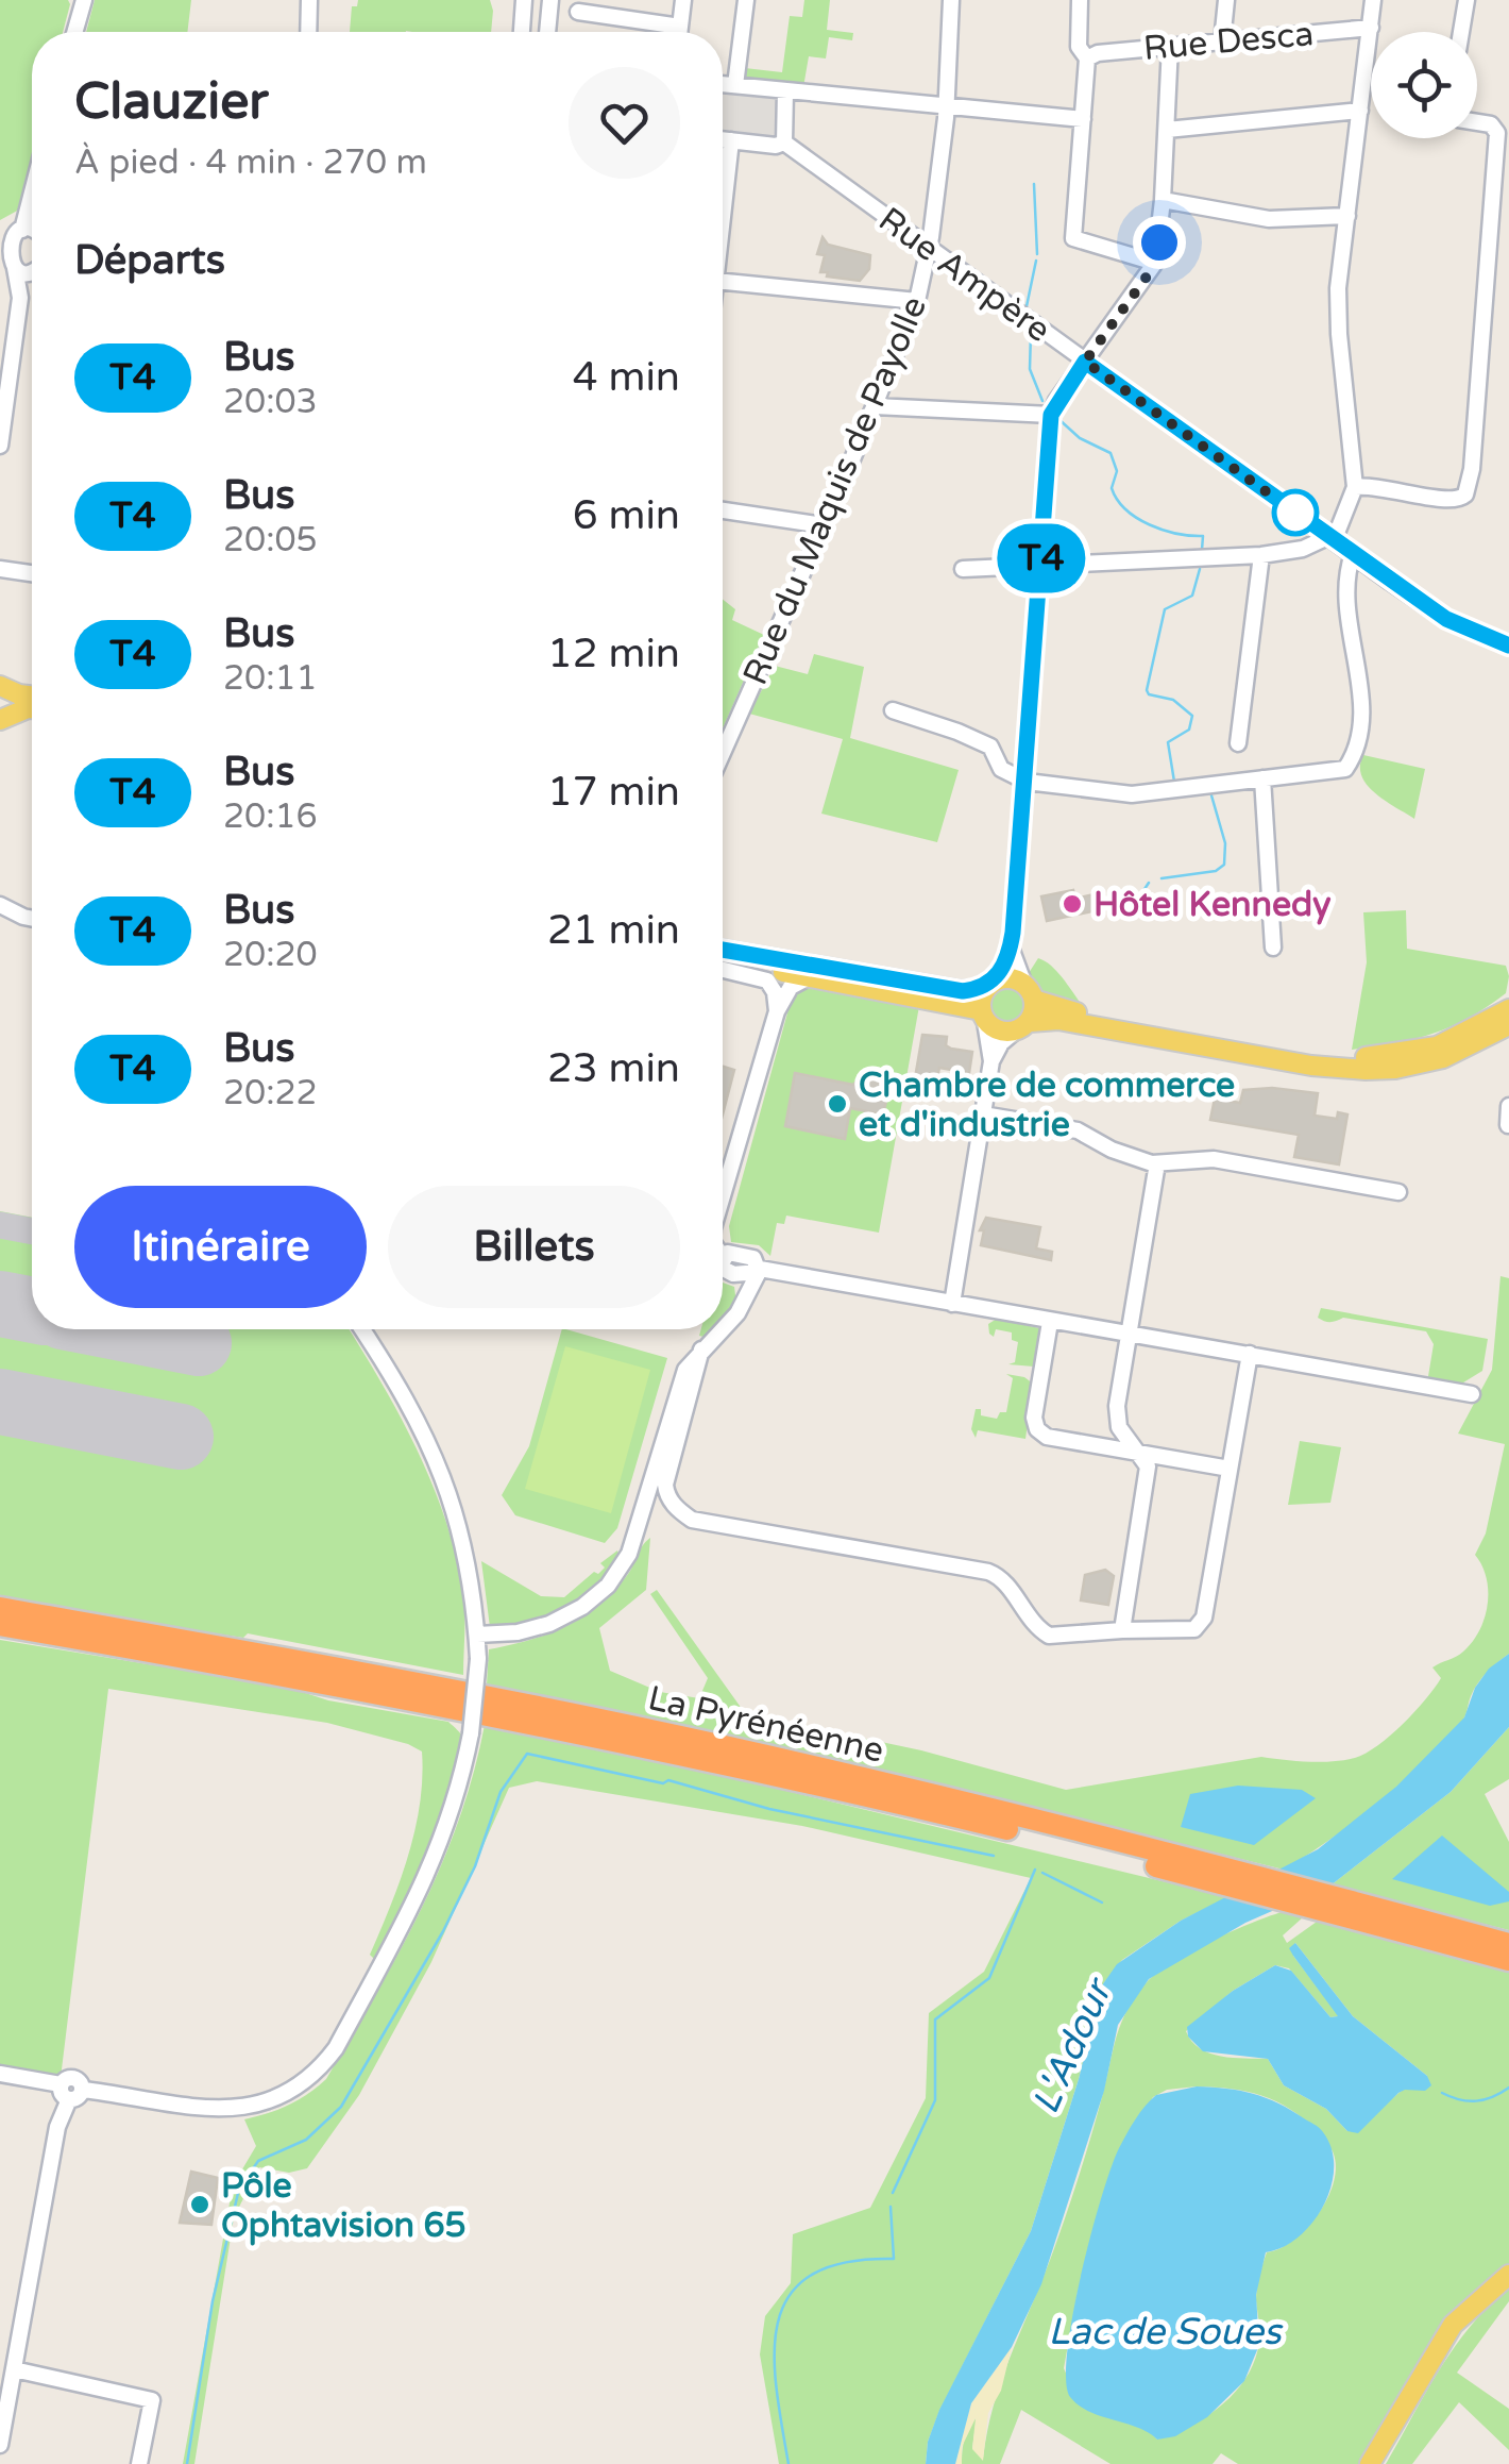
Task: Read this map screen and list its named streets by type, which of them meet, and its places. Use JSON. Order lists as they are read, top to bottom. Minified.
{"streets":{"highway":["La Pyrénéenne"],"street":["Rue Desca","Rue Ampère","Rue du Maquis de Payolle"]},"crossings":[["Rue Ampère","Rue du Maquis de Payolle"]],"water":["L'Adour","Lac de Soues"],"places":["Hôtel Kennedy","Chambre de commerce et d'industrie","Pôle Ophtavision 65"],"lines":["bus line T4"],"page":{"on_map":"T4","heading":[["Clauzier","À pied · 4 min · 270 m"],"Départs"],"list":[{"mark":"T4","name":"Bus","note":"20:03","value":"4 min"},{"mark":"T4","name":"Bus","note":"20:05","value":"6 min"},{"mark":"T4","name":"Bus","note":"20:11","value":"12 min"},{"mark":"T4","name":"Bus","note":"20:16","value":"17 min"},{"mark":"T4","name":"Bus","note":"20:20","value":"21 min"},{"mark":"T4","name":"Bus","note":"20:22","value":"23 min"}],"buttons":["Itinéraire","Billets"]}}
